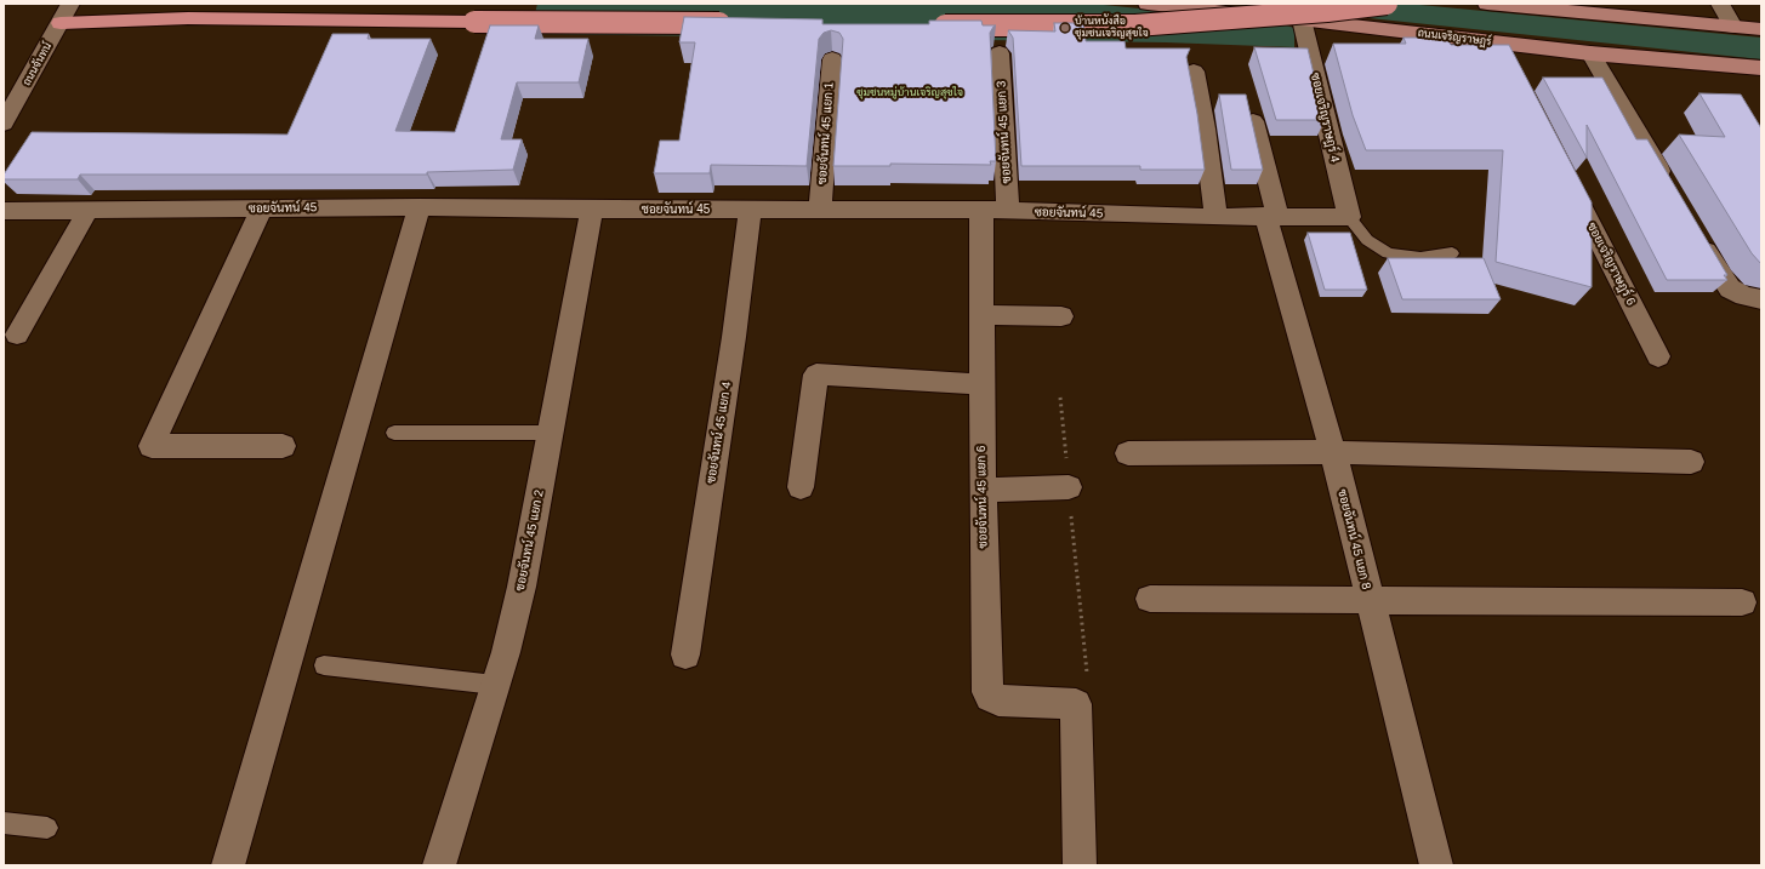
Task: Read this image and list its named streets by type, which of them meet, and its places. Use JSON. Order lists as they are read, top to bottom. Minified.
{"streets":{"main road":["ถนนเจริญราษฎร์"],"street":["ถนนจันทน์","ซอยเจริญราษฎร์ 4","ซอยจันทน์ 45 แยก 3","ซอยจันทน์ 45 แยก 1","ซอยจันทน์ 45","ซอยเจริญราษฎร์ 6","ซอยจันทน์ 45 แยก 4","ซอยจันทน์ 45 แยก 6","ซอยจันทน์ 45 แยก 8","ซอยจันทน์ 45 แยก 2"]},"crossings":[["ถนนเจริญราษฎร์","ซอยเจริญราษฎร์ 4"],["ซอยเจริญราษฎร์ 4","ซอยจันทน์ 45"],["ซอยจันทน์ 45 แยก 3","ซอยจันทน์ 45"],["ซอยจันทน์ 45 แยก 1","ซอยจันทน์ 45"],["ซอยจันทน์ 45","ซอยจันทน์ 45 แยก 4"],["ซอยจันทน์ 45","ซอยจันทน์ 45 แยก 6"],["ซอยจันทน์ 45","ซอยจันทน์ 45 แยก 8"],["ซอยจันทน์ 45","ซอยจันทน์ 45 แยก 2"]],"districts":["ชุมชนหมู่บ้านเจริญสุขใจ"],"places":["บ้านหนังสือ ชุมชนเจริญสุขใจ"]}
